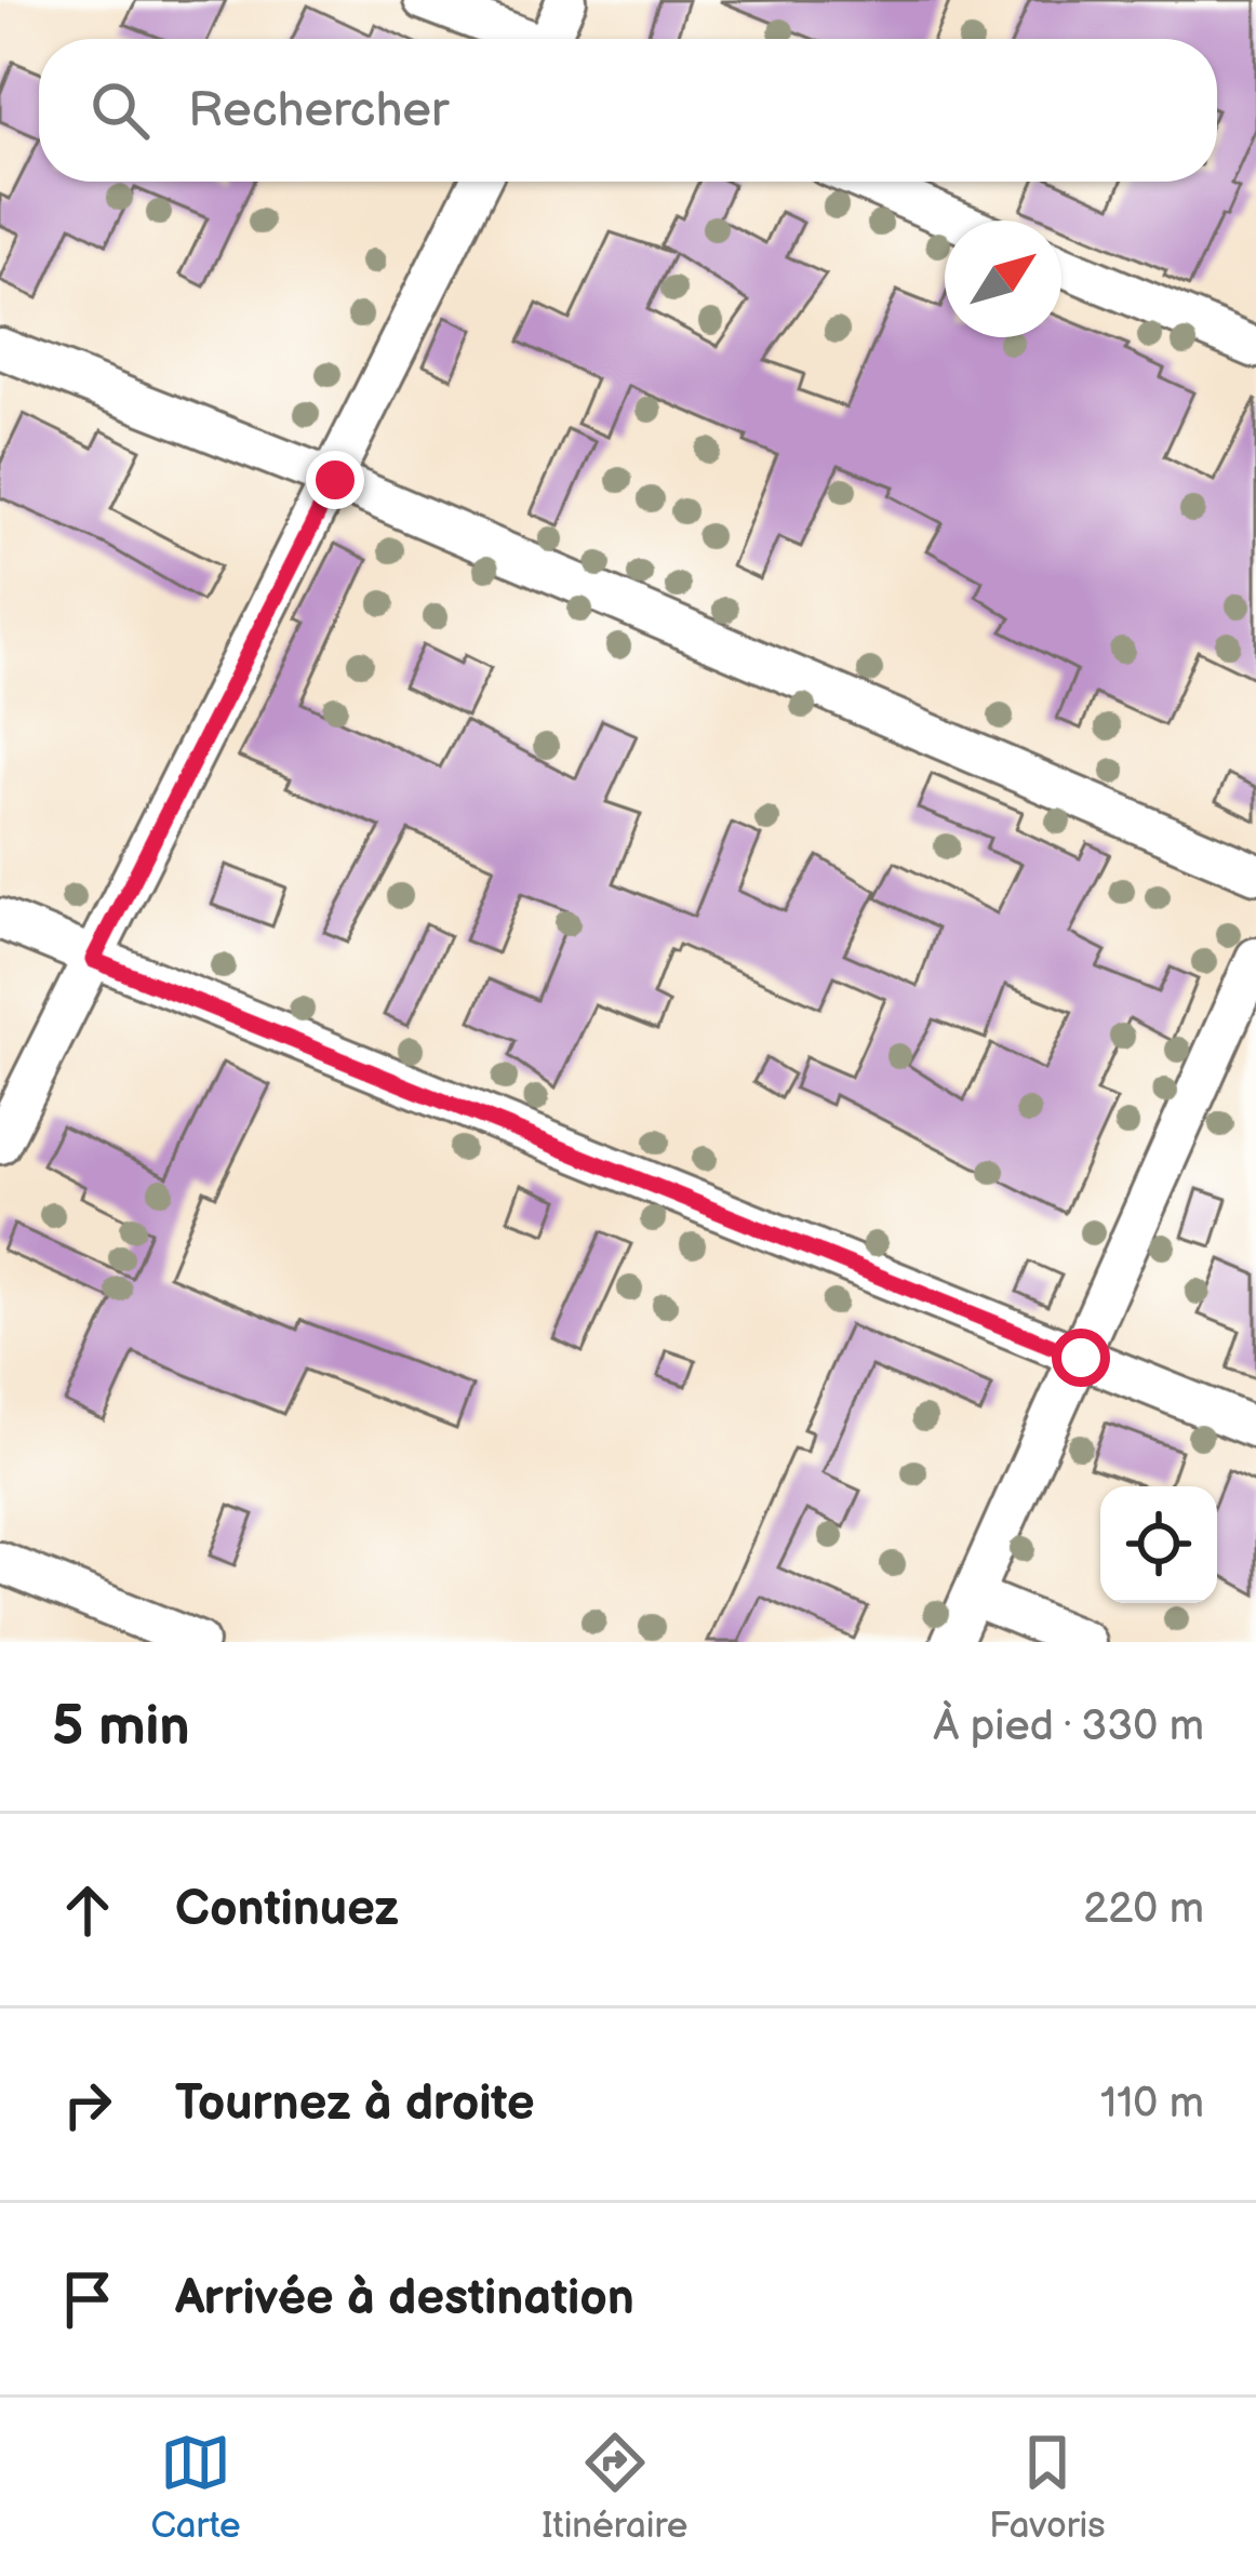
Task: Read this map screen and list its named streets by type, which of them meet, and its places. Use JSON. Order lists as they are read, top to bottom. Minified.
{"north":"top right","page":{"search":"Rechercher","heading":["5 min","À pied · 330 m"],"list":[["Continuez","220 m"],["Tournez à droite","110 m"],"Arrivée à destination"],"nav":["Carte","Itinéraire","Favoris"]}}
